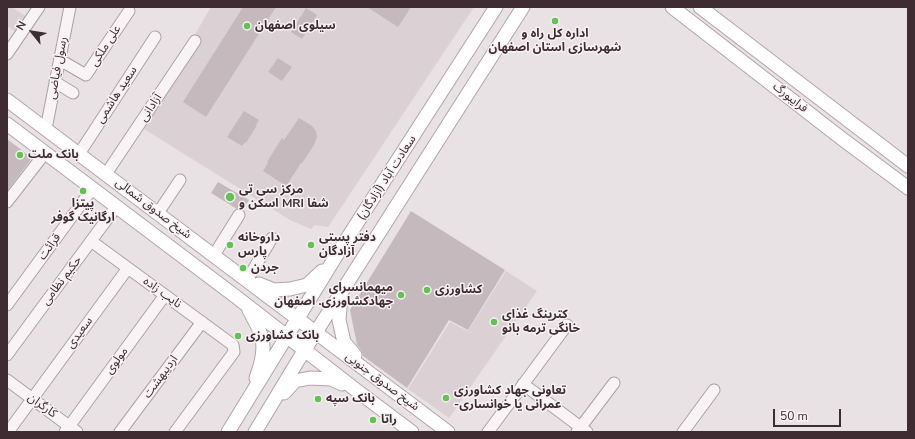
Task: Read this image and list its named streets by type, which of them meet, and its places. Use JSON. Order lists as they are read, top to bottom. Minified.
{"streets":{"main road":["فرایبورگ","سعادت آباد (آزادگان)","شیخ صدوق شمالی","شیخ صدوق جنوبی"],"street":["علی ملکی","رسول فیاضی","سعید هاشمی","آزادانی","قرائت","حکیم نظامی","نایب زاده","سعیدی","مولوی","اردیبهشت","کارگران"]},"crossings":[["علی ملکی","رسول فیاضی"],["رسول فیاضی","شیخ صدوق شمالی"],["سعید هاشمی","شیخ صدوق شمالی"],["آزادانی","شیخ صدوق شمالی"],["سعادت آباد (آزادگان)","شیخ صدوق شمالی"],["سعادت آباد (آزادگان)","شیخ صدوق جنوبی"],["شیخ صدوق شمالی","قرائت"],["شیخ صدوق شمالی","حکیم نظامی"],["شیخ صدوق شمالی","شیخ صدوق جنوبی"],["حکیم نظامی","نایب زاده"],["نایب زاده","سعیدی"],["نایب زاده","مولوی"],["نایب زاده","اردیبهشت"],["سعیدی","کارگران"],["مولوی","کارگران"]],"places":["اداره کل راه و شهرسازی استان اصفهان","سیلوی اصفهان","بانک ملت","پیتزا ارگانیک گوفر","مرکز سی تی اسکن و MRI شفا","داروخانه پارس","دفتر پستی آزادگان","جردن","کشاورزی","میهمانسرای جهادکشاورزی. اصفهان","کترینگ غذای خانگی ترمه بانو","بانک کشاورزی","تعاونی جهاد کشاورزی -عمرانی یا خوانساری","بانک سپه","راتا"],"scale_bar":"50 m","north":"top left"}
